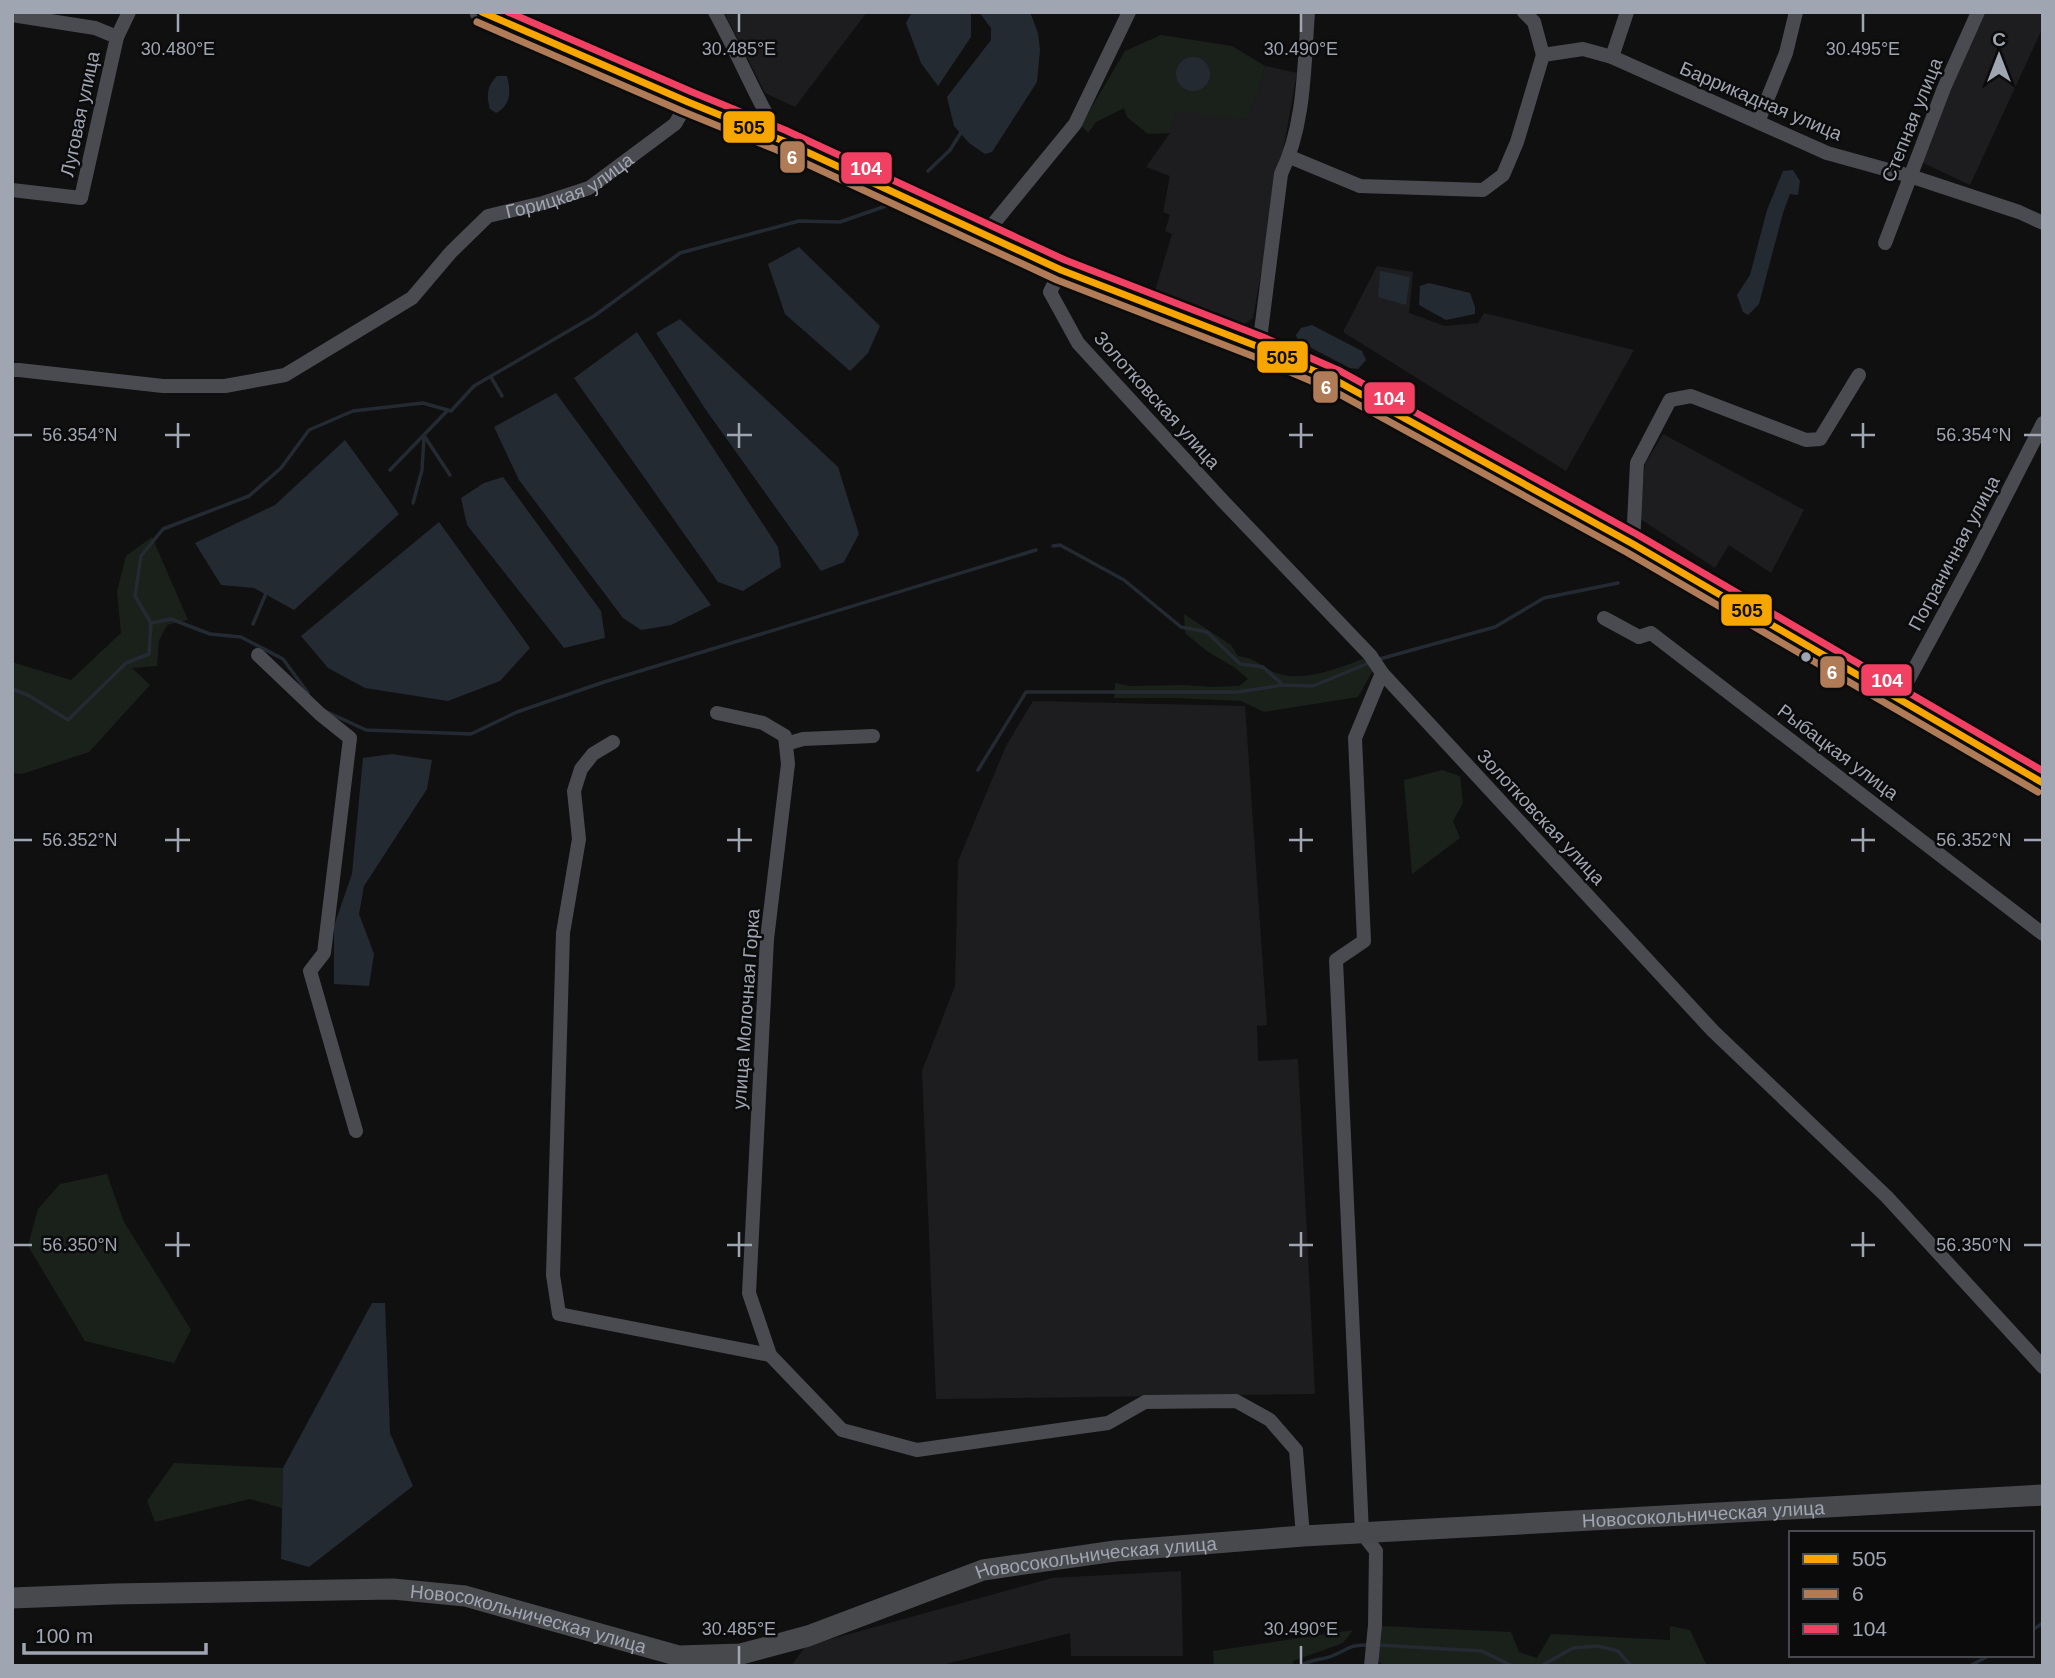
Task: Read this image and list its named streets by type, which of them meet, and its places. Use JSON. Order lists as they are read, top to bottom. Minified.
{"streets":{"main road":["Новосокольническая улица"],"street":["Баррикадная улица","Луговая улица","Степная улица","Горицкая улица","Золотковская улица","Пограничная улица","Рыбацкая улица","улица Молочная Горка"]},"crossings":[["Баррикадная улица","Степная улица"]],"lines":["transit line 505","transit line 104","transit line 6"],"legend":["505","6","104"],"scale_bar":"100 m","north":"top","coordinates":["30.480°E","30.485°E","30.490°E","30.495°E","56.354°N","56.352°N","56.350°N"]}
